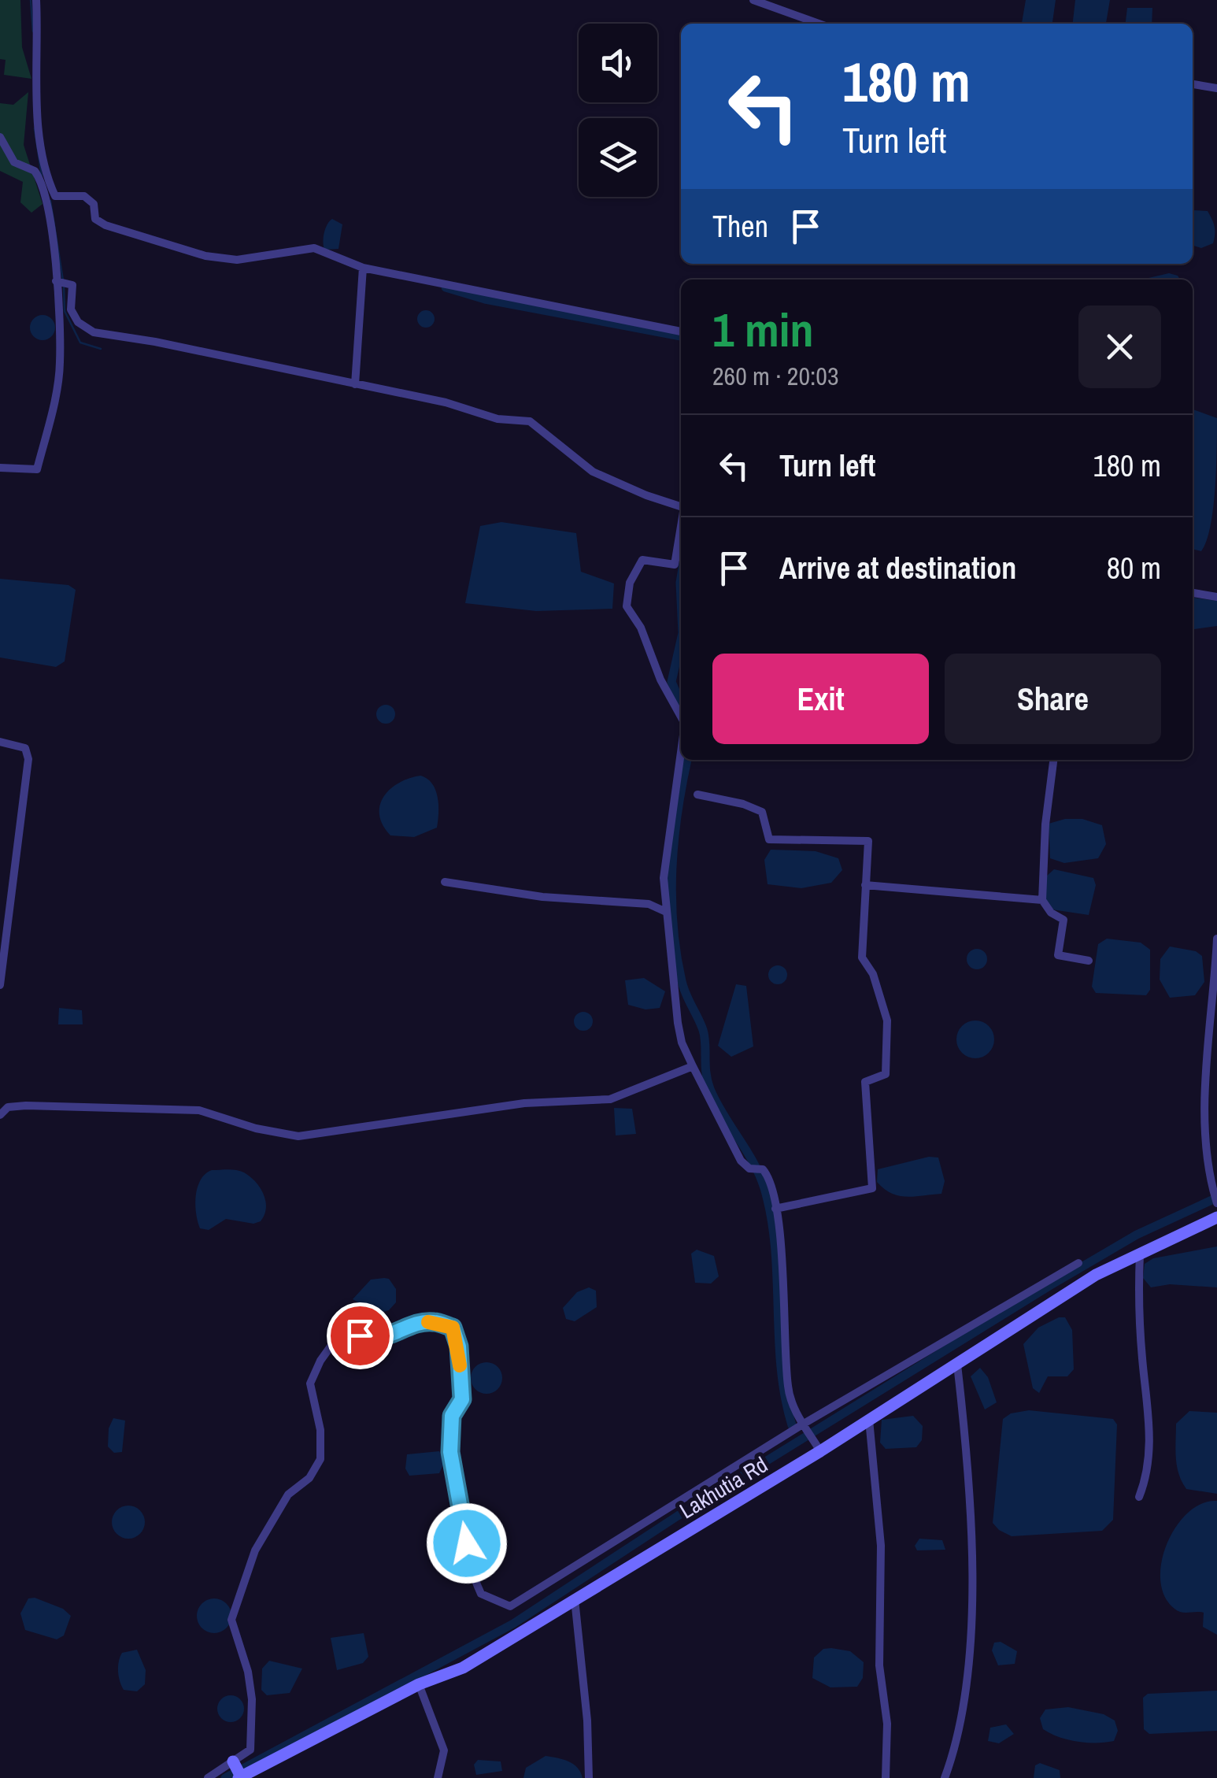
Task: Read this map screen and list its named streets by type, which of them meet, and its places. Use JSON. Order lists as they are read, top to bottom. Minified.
{"streets":{"street":["Lakhutia Rd"]},"page":{"turn":["180 m","Turn left"],"then":"Then","heading":["1 min","260 m · 20:03"],"list":[{"name":"Turn left","value":"180 m"},{"name":"Arrive at destination","value":"80 m"}],"buttons":["Exit","Share"]}}
